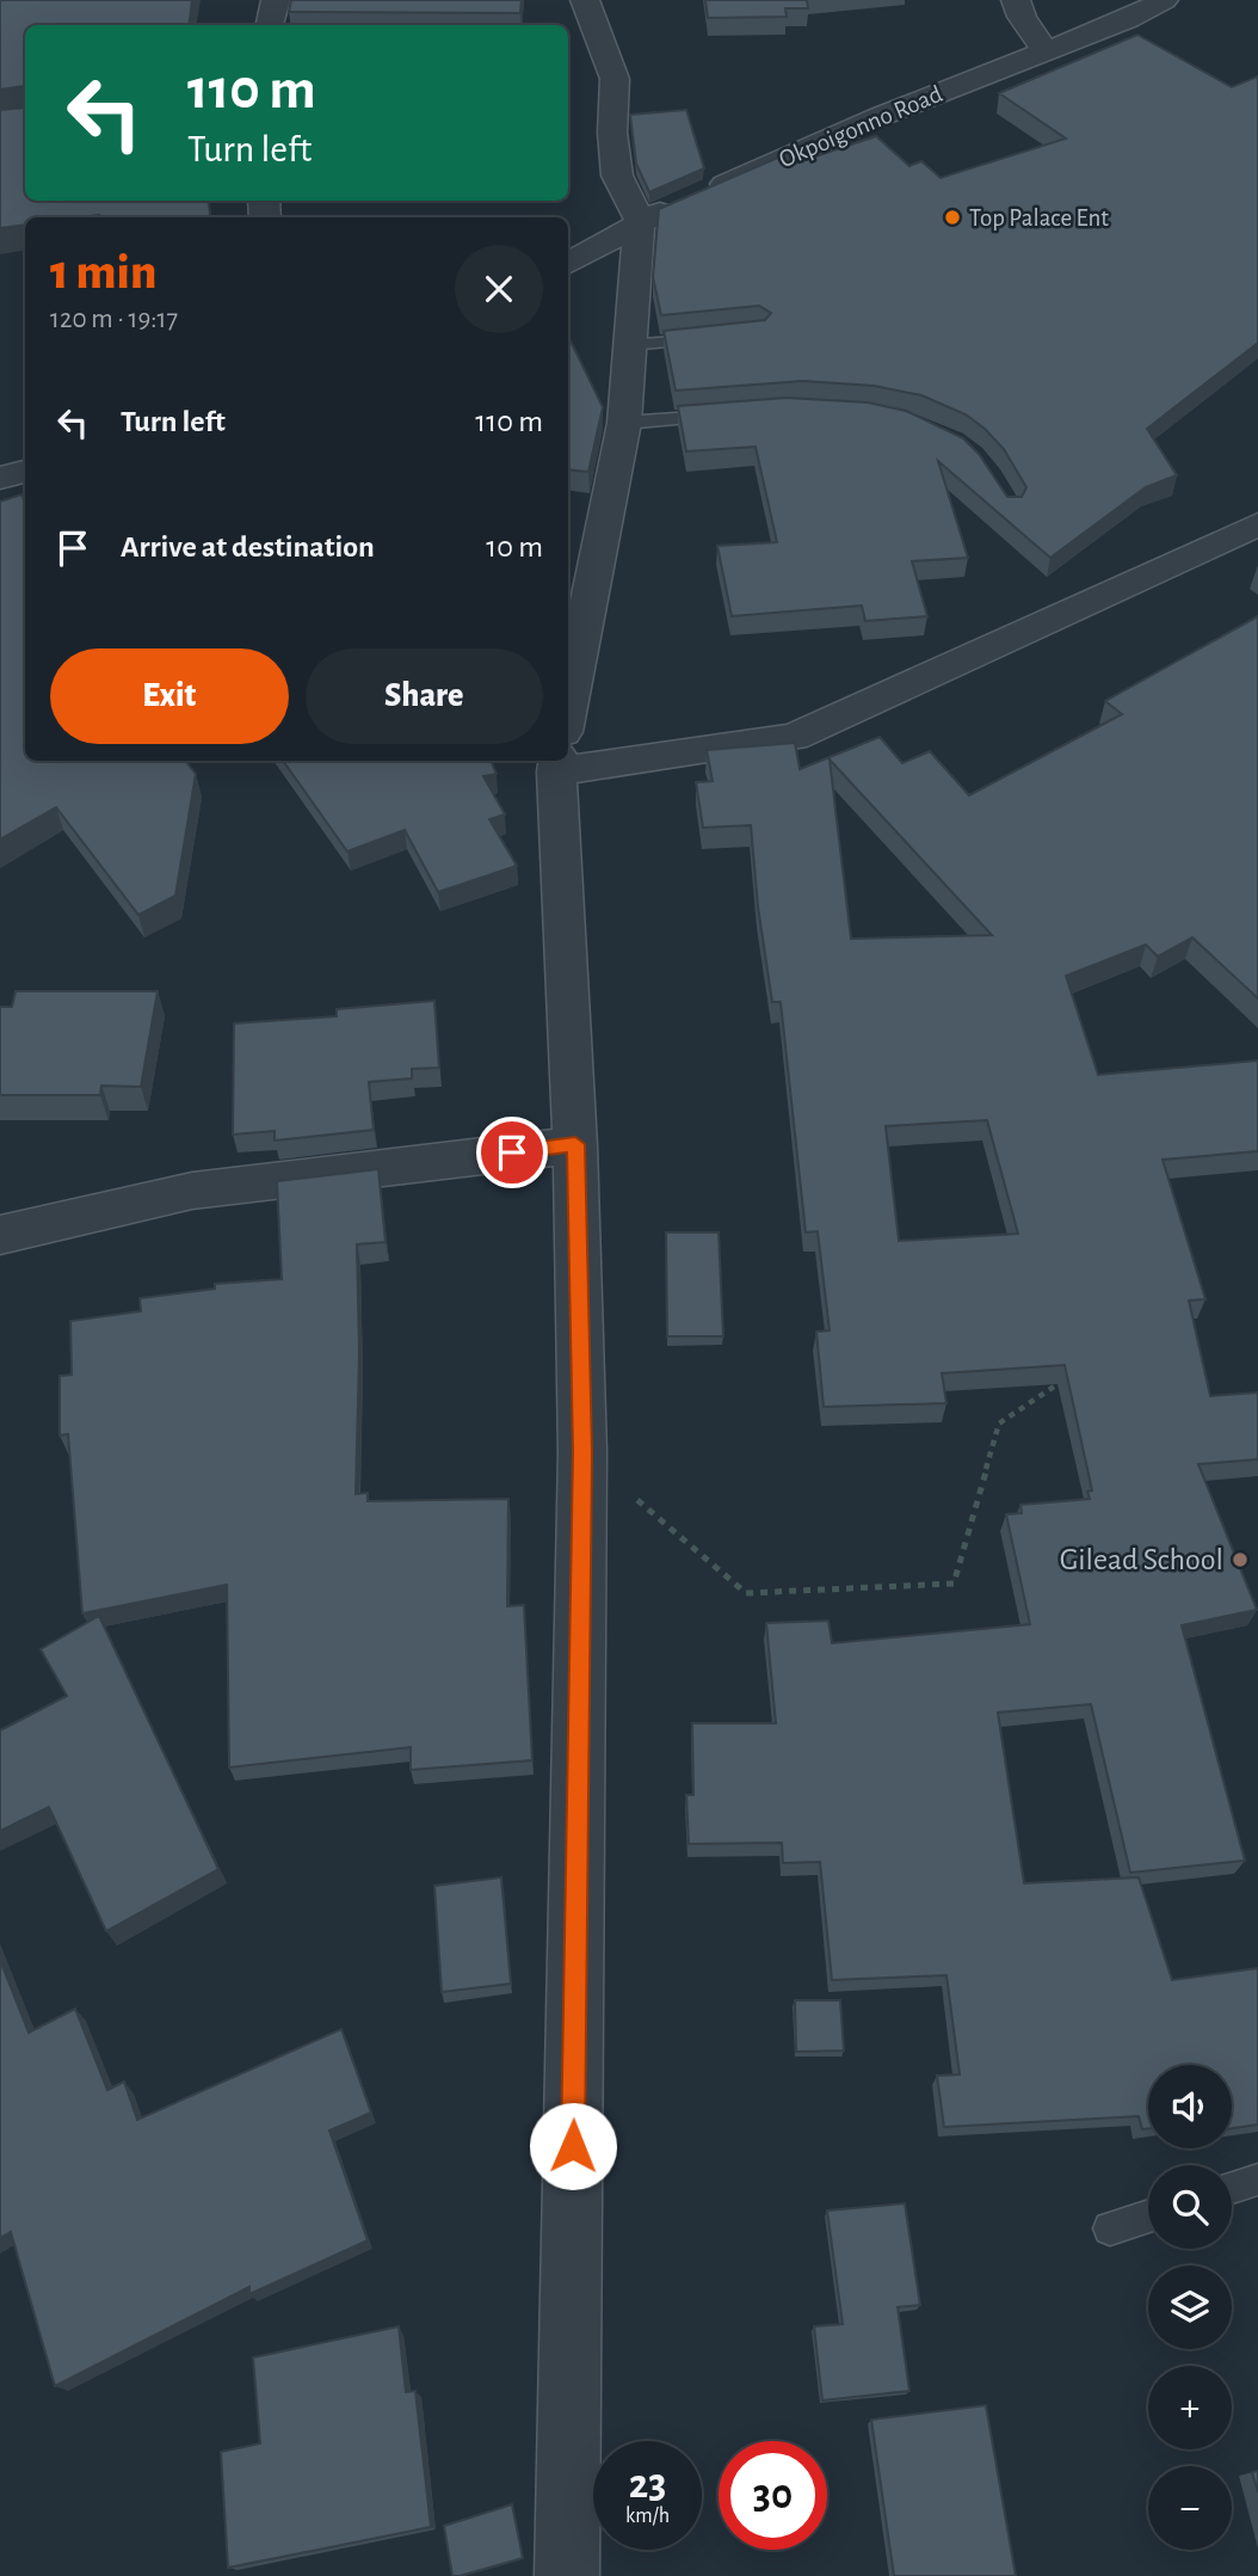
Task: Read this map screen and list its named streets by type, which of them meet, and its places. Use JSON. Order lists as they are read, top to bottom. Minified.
{"streets":{"street":["Okpoigonno Road"]},"places":["Top Palace Ent","Gilead School"],"page":{"turn":["110 m","Turn left"],"heading":["1 min","120 m · 19:17"],"list":[{"name":"Turn left","value":"110 m"},{"name":"Arrive at destination","value":"10 m"}],"buttons":["Exit","Share"],"map_buttons":["+","−"],"speed":"23 km/h","limit":"30"}}
